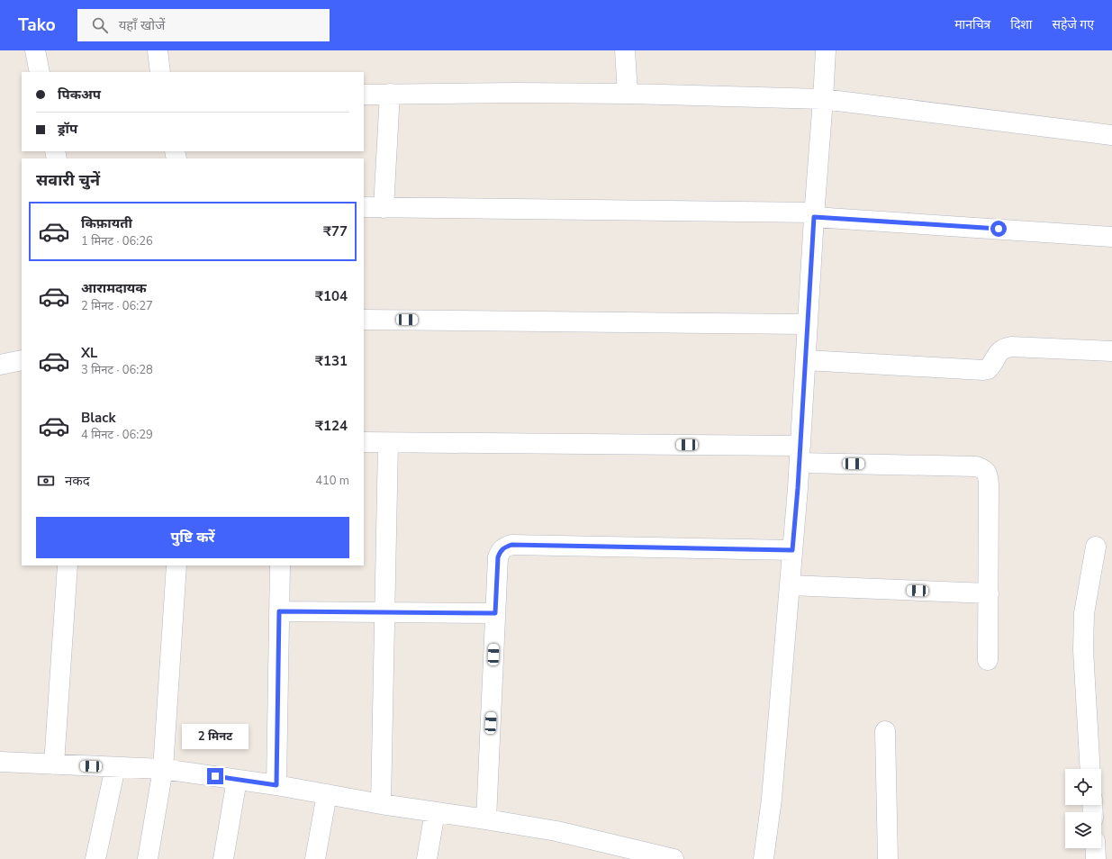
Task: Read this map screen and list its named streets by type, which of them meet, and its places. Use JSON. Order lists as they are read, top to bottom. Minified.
{"page":{"header":"Tako","search":"यहाँ खोजें","nav":["मानचित्र","दिशा","सहेजे गए"],"banner":["पिकअप","ड्रॉप"],"heading":"सवारी चुनें","list":[{"name":"किफ़ायती","note":"1 मिनट · 06:26","value":"₹77"},{"name":"आरामदायक","note":"2 मिनट · 06:27","value":"₹104"},{"name":"XL","note":"3 मिनट · 06:28","value":"₹131"},{"name":"Black","note":"4 मिनट · 06:29","value":"₹124"}],"pay":["नकद","410 m"],"buttons":"पुष्टि करें","bubble":"2 मिनट"}}
